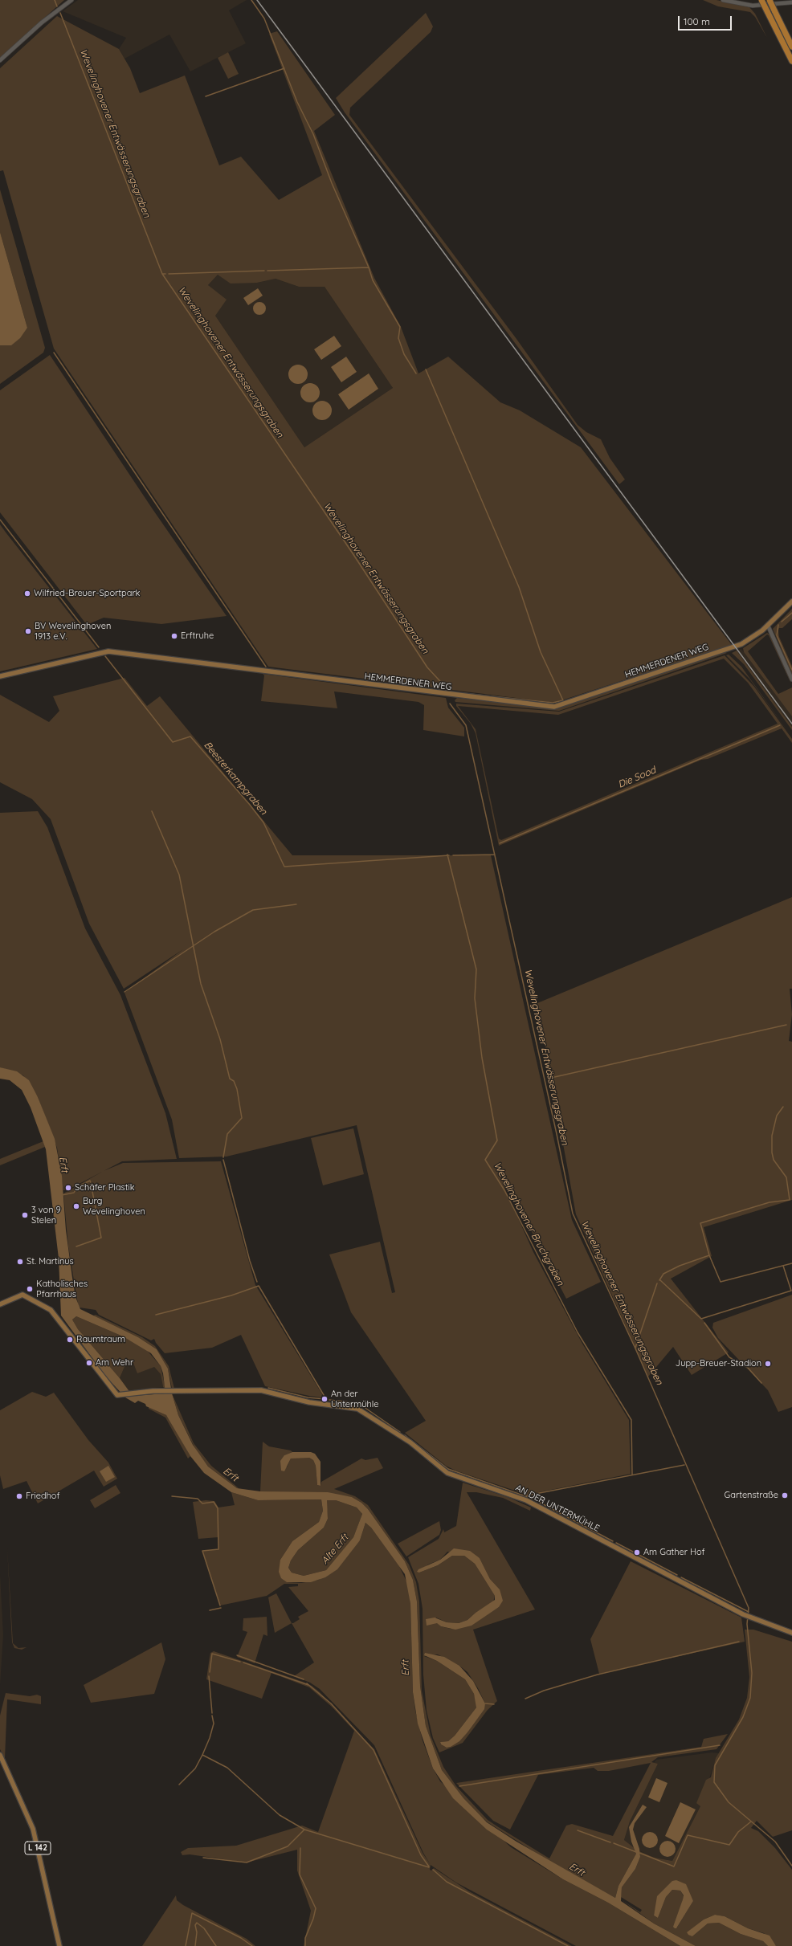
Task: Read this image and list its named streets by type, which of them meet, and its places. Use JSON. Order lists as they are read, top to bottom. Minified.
{"streets":{"main road":["HEMMERDENER WEG","AN DER UNTERMÜHLE","L 142"]},"water":["Wevelinghovener Entwässerungsgraben","Die Sood","Beesterkampgraben","Erft","Wevelinghovener Bruchgraben","Alte Erft"],"places":["Wilfried-Breuer-Sportpark","BV Wevelinghoven 1913 e.V.","Erftruhe","Schäfer Plastik","Burg Wevelinghoven","3 von 9 Stelen","St. Martinus","Katholisches Pfarrhaus","Raumtraum","Am Wehr","Jupp-Breuer-Stadion","An der Untermühle","Gartenstraße","Friedhof","Am Gather Hof"],"scale_bar":"100 m"}
